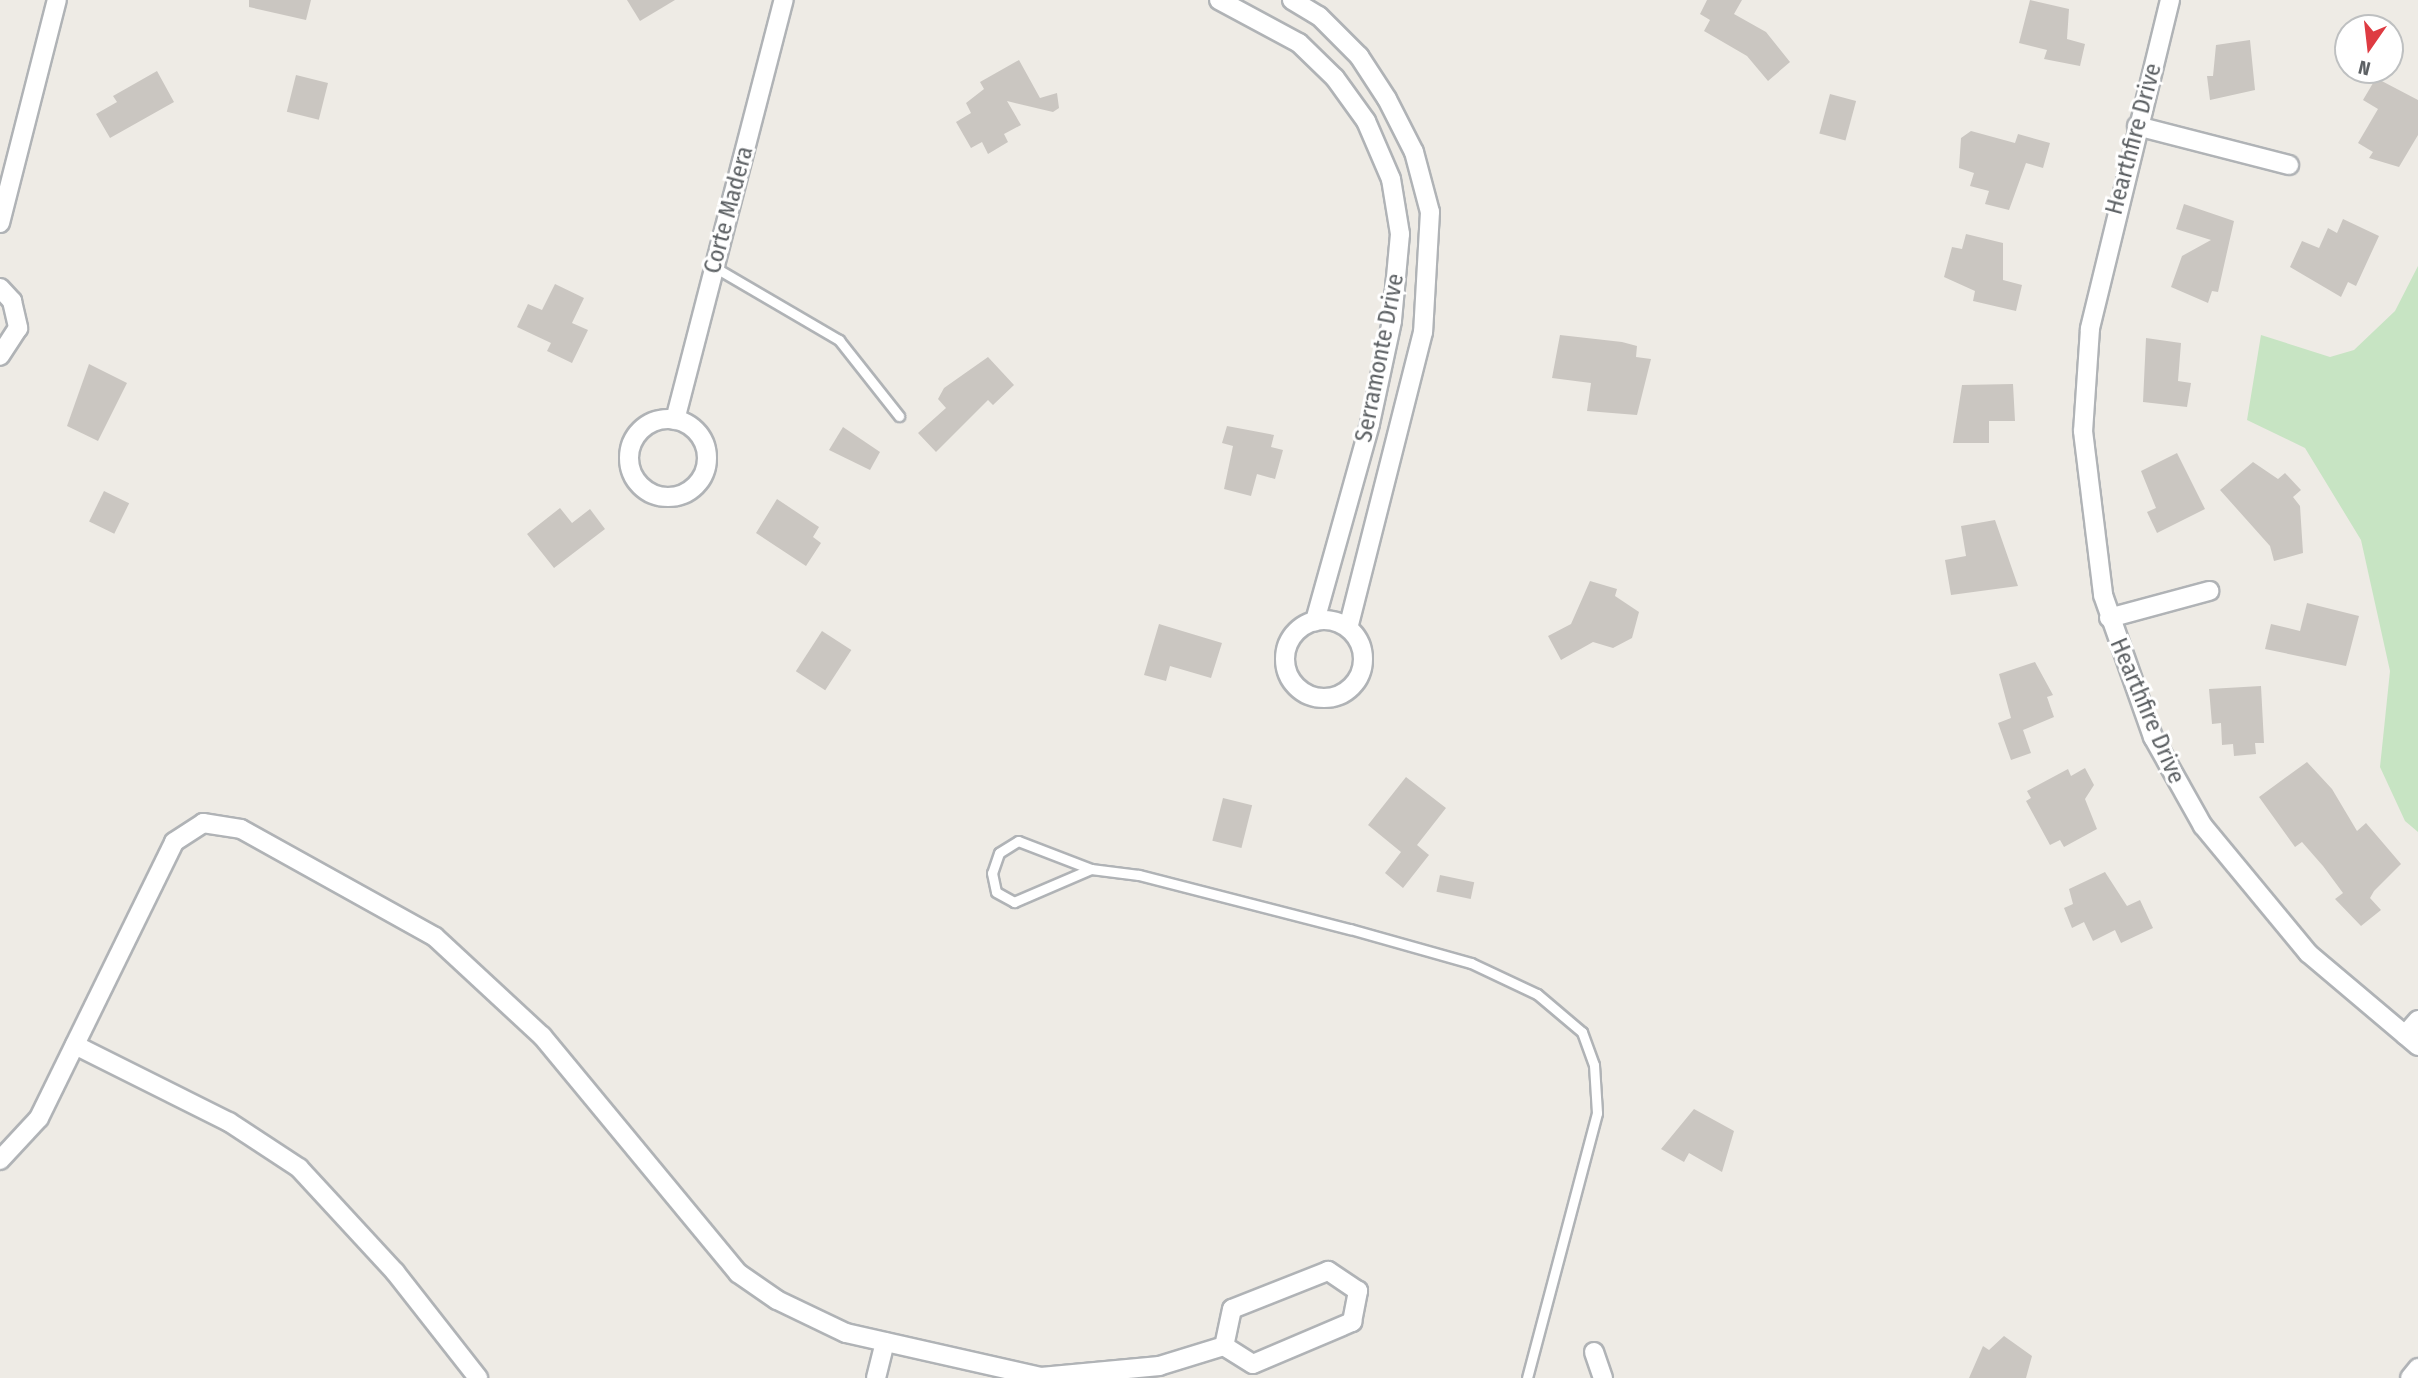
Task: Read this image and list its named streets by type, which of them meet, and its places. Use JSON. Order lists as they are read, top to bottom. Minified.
{"streets":{"street":["Hearthfire Drive","Corte Madera","Serramonte Drive"]},"north":"bottom"}
